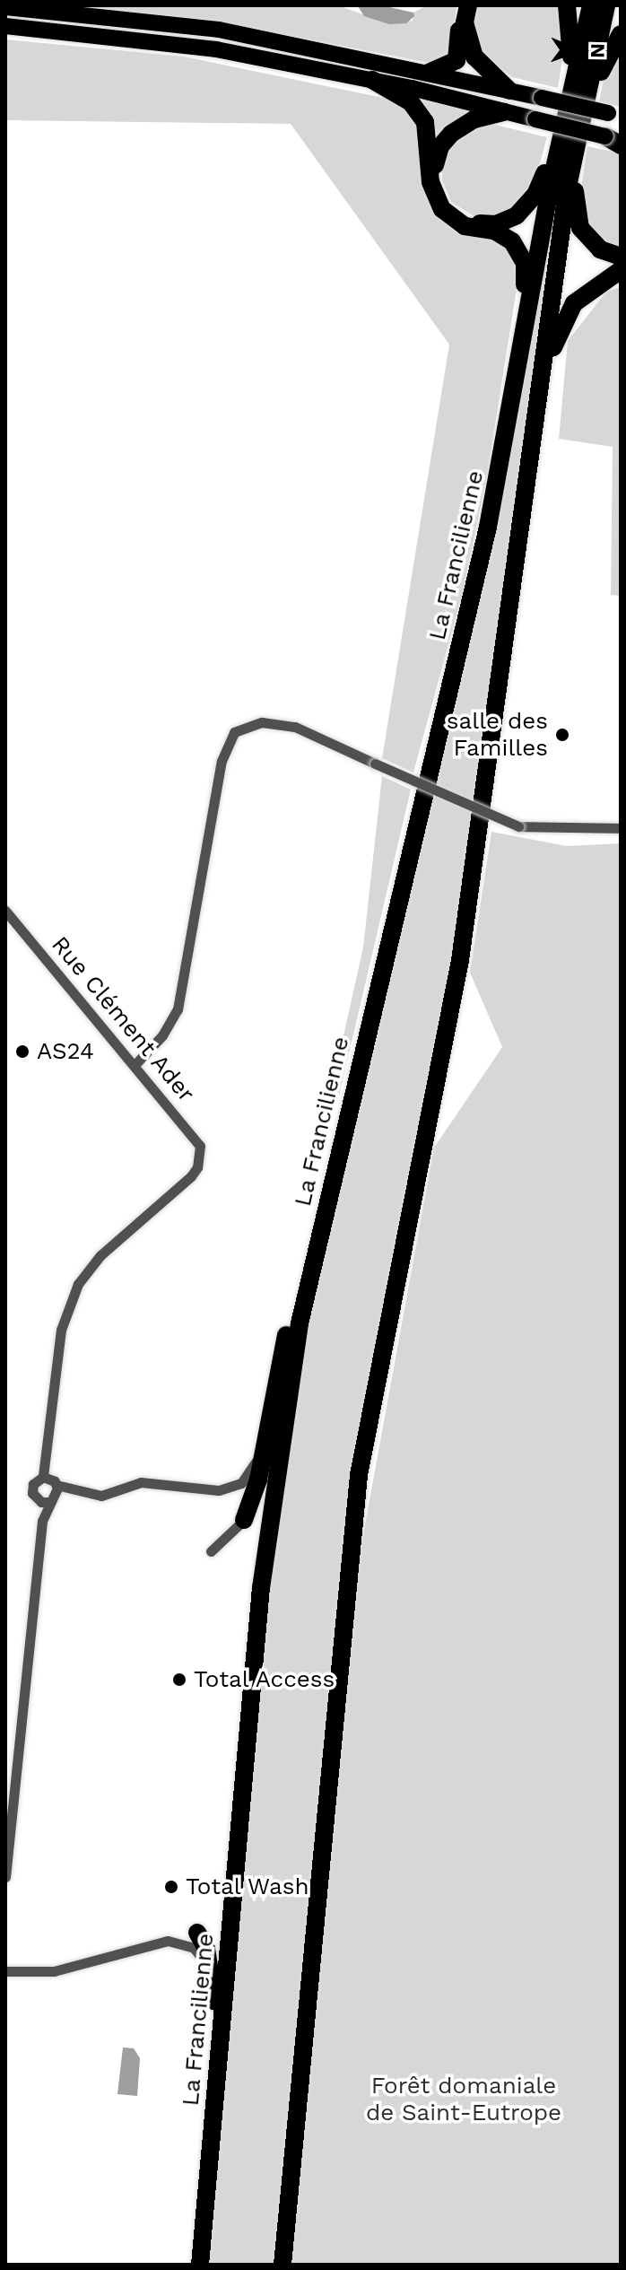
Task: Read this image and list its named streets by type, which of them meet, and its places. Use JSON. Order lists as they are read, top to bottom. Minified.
{"streets":{"highway":["La Francilienne"],"street":["Rue Clément Ader"]},"parks":["Forêt domaniale de Saint-Eutrope"],"places":["salle des Familles","AS24","Total Access","Total Wash"],"north":"right"}
